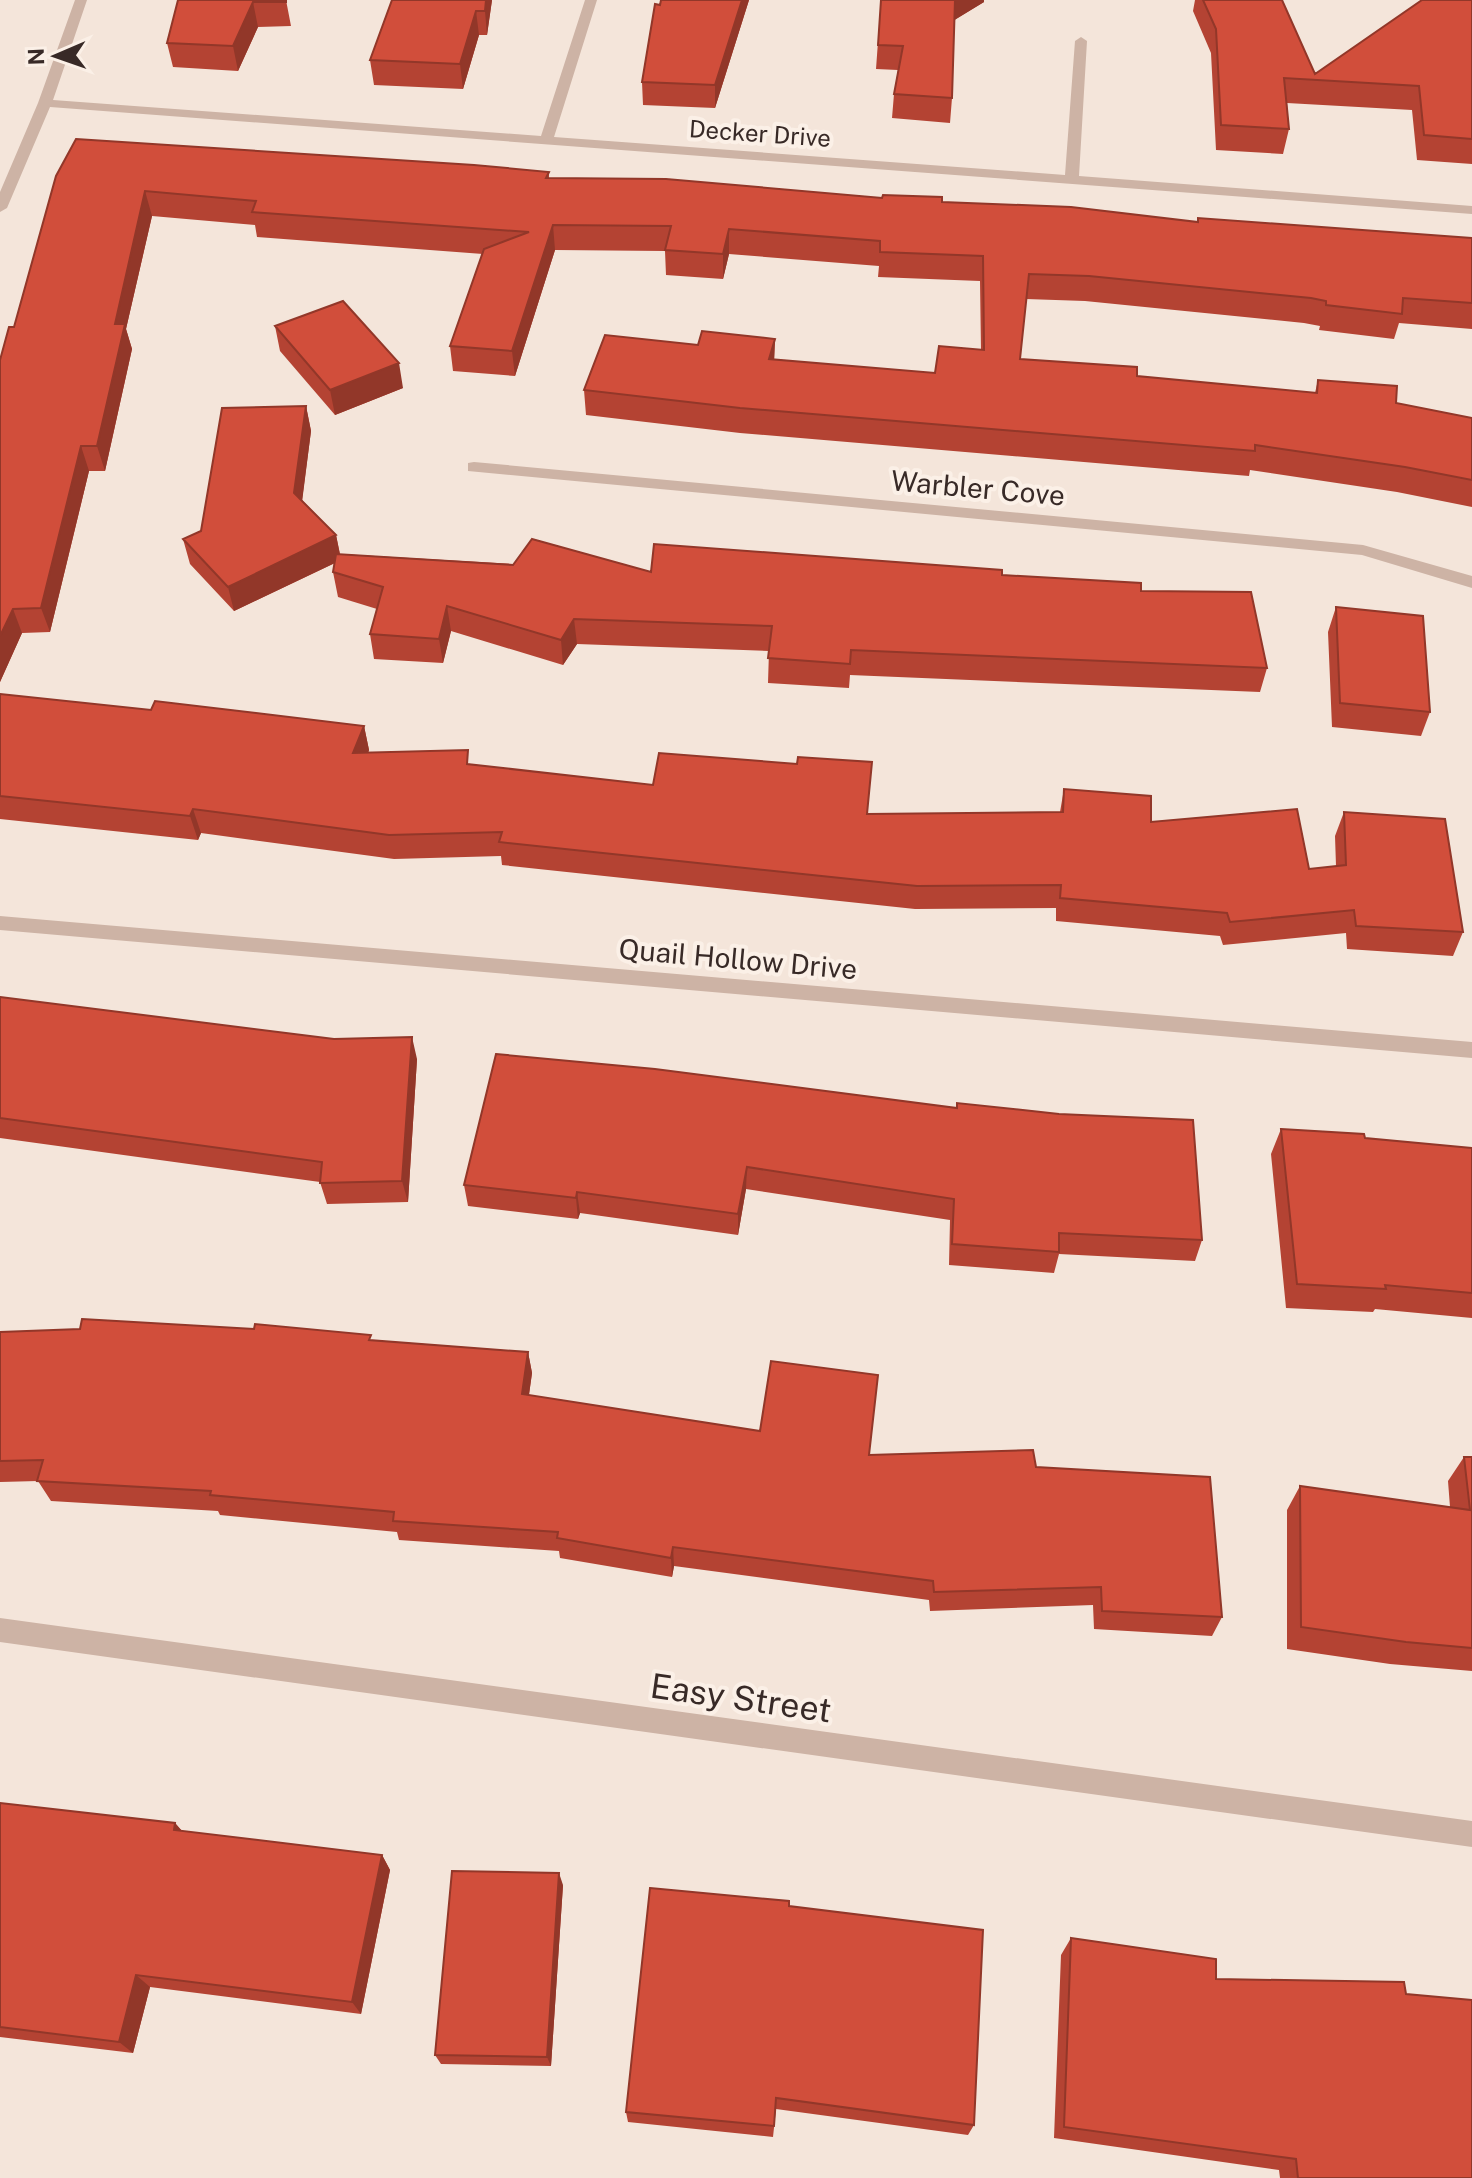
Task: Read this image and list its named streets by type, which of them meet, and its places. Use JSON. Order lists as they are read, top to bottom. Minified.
{"streets":{"street":["Decker Drive","Warbler Cove","Quail Hollow Drive","Easy Street"]},"north":"left"}
